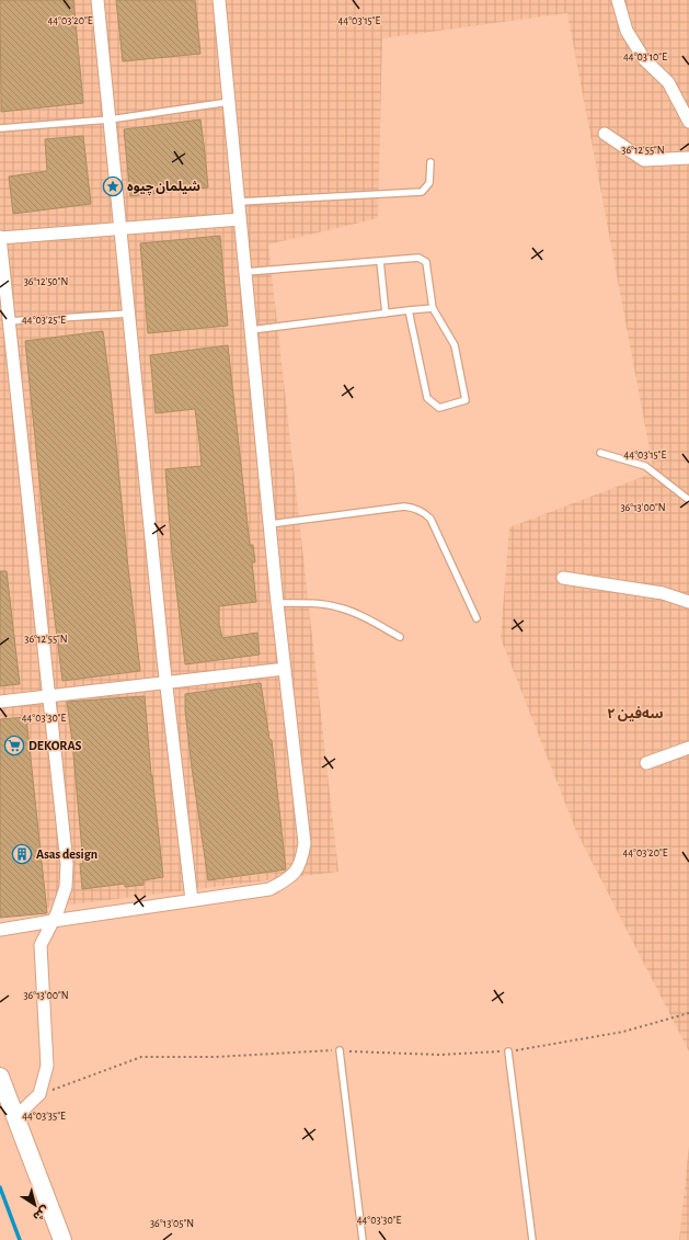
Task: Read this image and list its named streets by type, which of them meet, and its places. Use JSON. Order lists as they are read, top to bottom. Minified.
{"districts":["سەفین ٢"],"places":{"place":["شيلمان چیوه"],"supermarket":["DEKORAS"],"building":["Asas design"]},"north":"bottom right","coordinates":["44°03'20\"E","44°03'15\"E","44°03'10\"E","36°12'55\"N","36°12'50\"N","44°03'25\"E","36°13'00\"N","44°03'30\"E","44°03'35\"E","36°13'05\"N"]}
